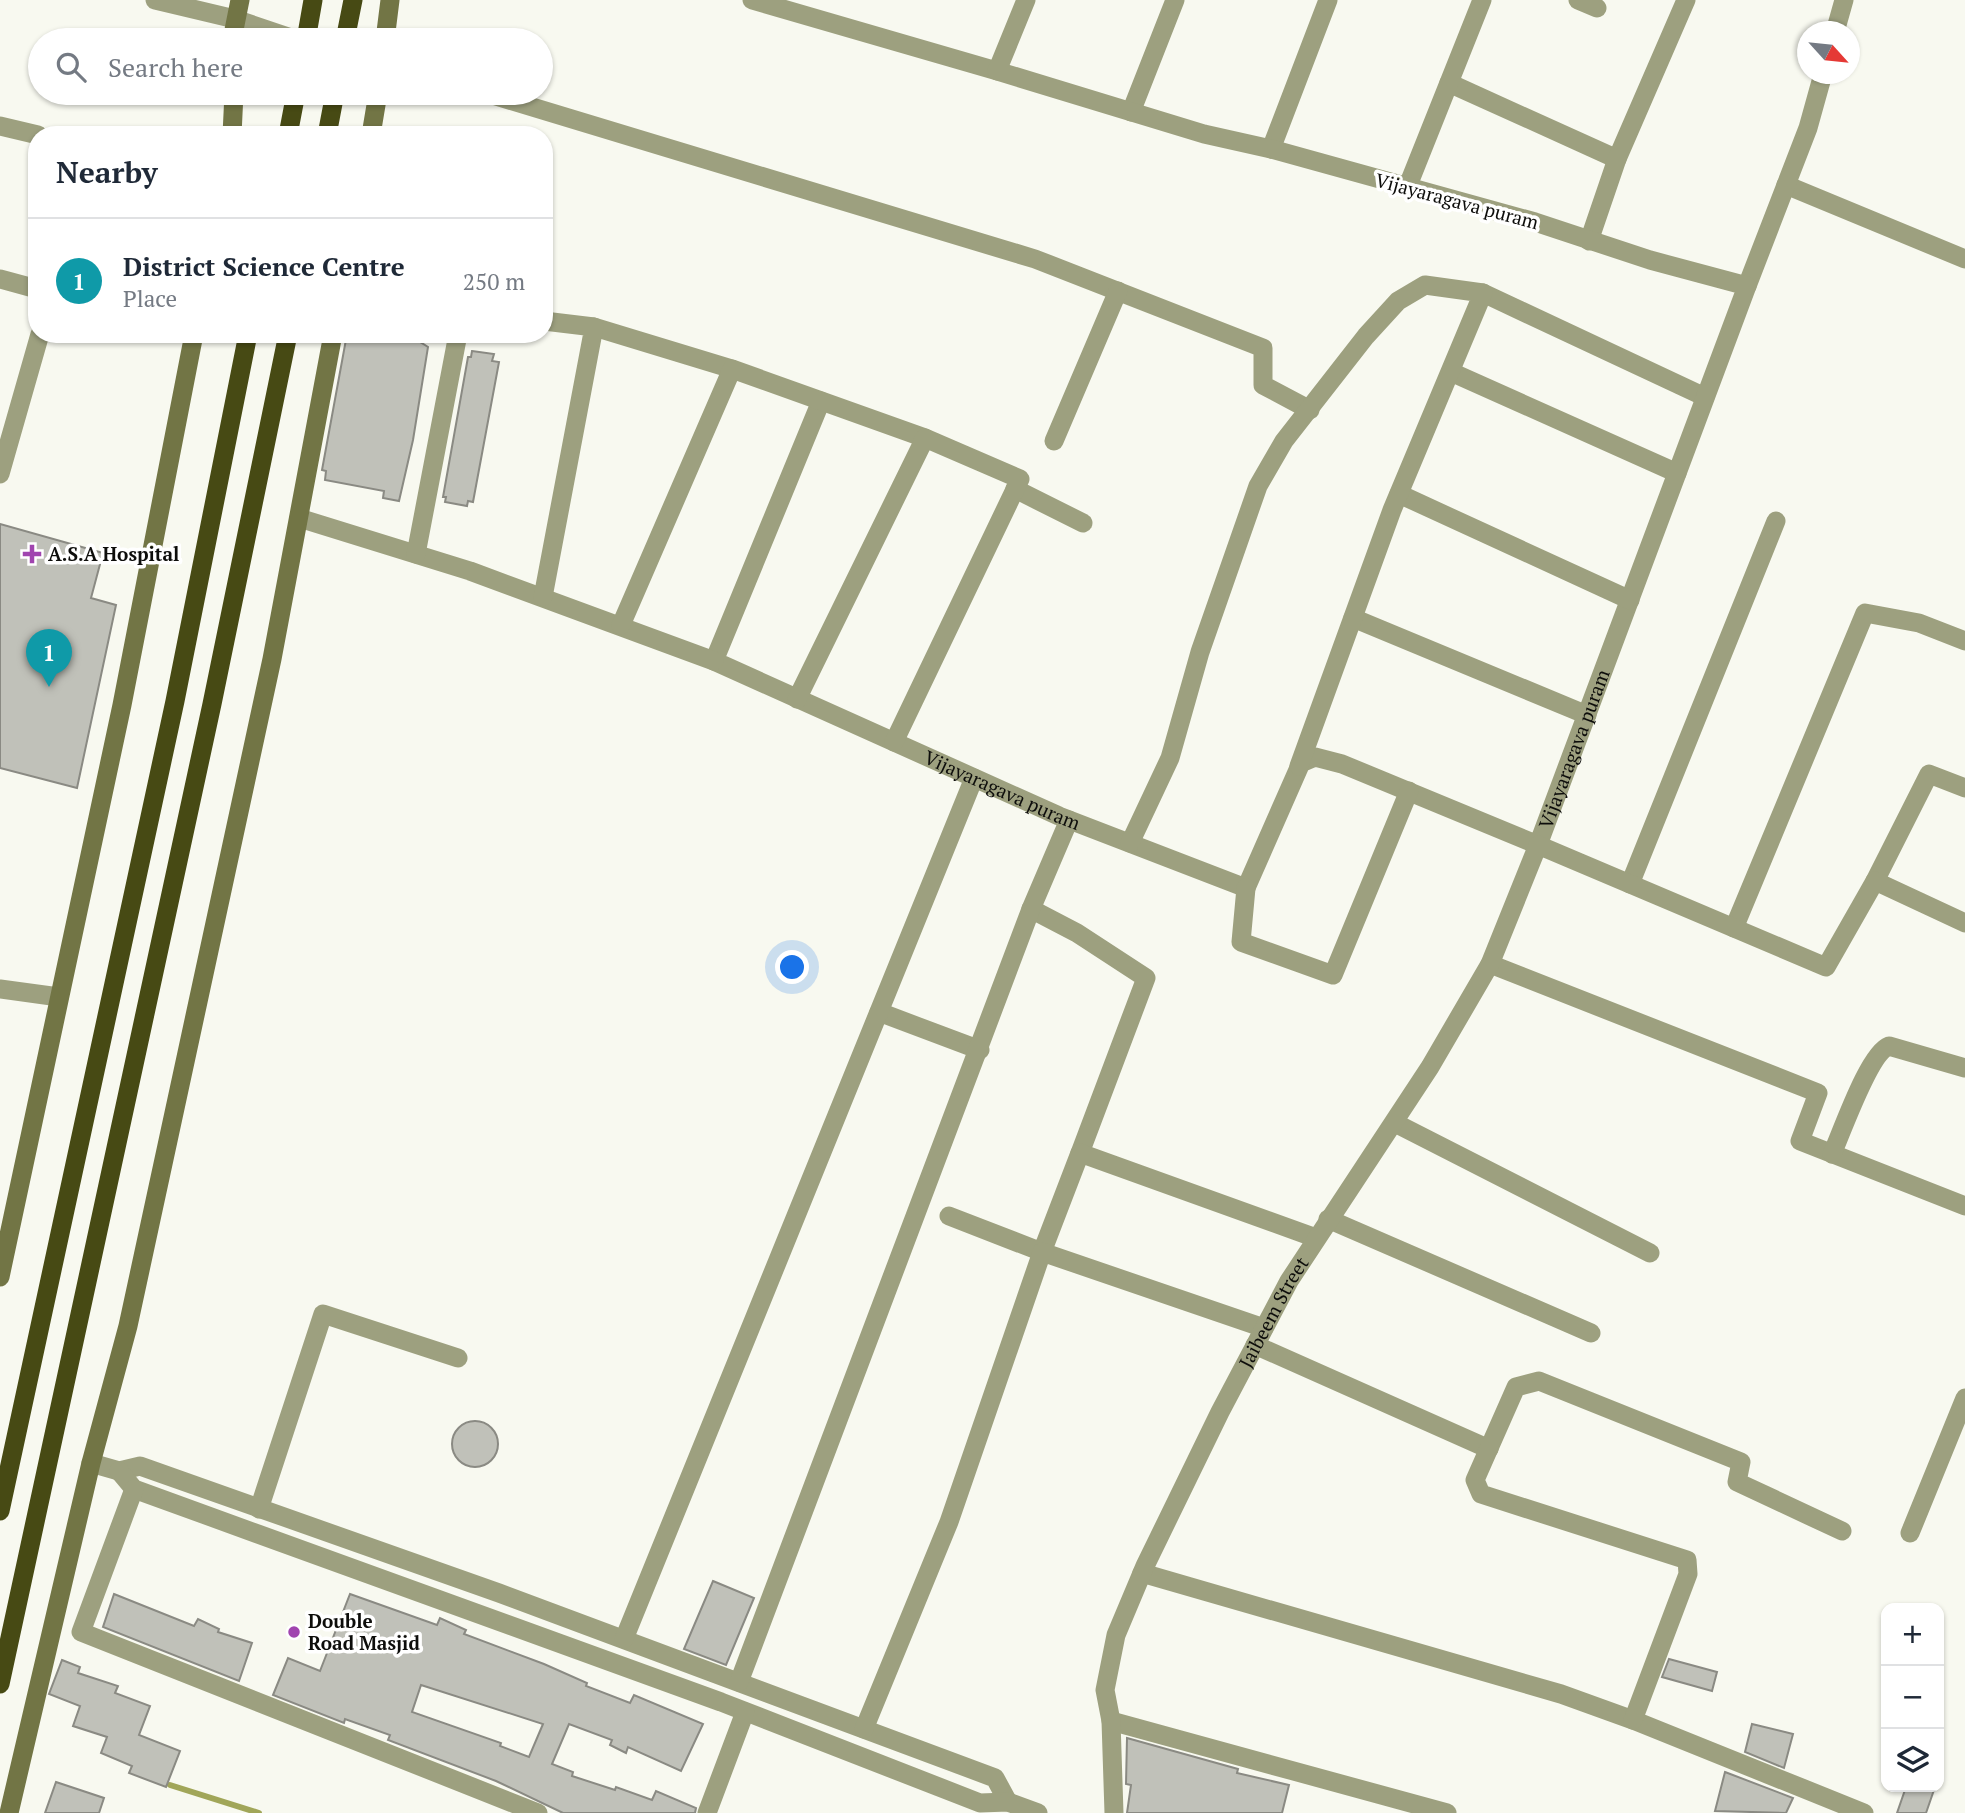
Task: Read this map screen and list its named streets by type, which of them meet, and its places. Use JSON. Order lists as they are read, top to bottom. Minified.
{"streets":{"street":["Vijayaragava puram","Jaibeem Street"]},"crossings":[["Vijayaragava puram","Jaibeem Street"]],"places":{"health":["A.S.A Hospital"],"other":["Double Road Masjid"]},"north":"bottom right","page":{"search":"Search here","heading":"Nearby","list":[{"mark":"1","name":"District Science Centre","note":"Place","value":"250 m"}],"pins":"1","map_buttons":["+","−"]}}
